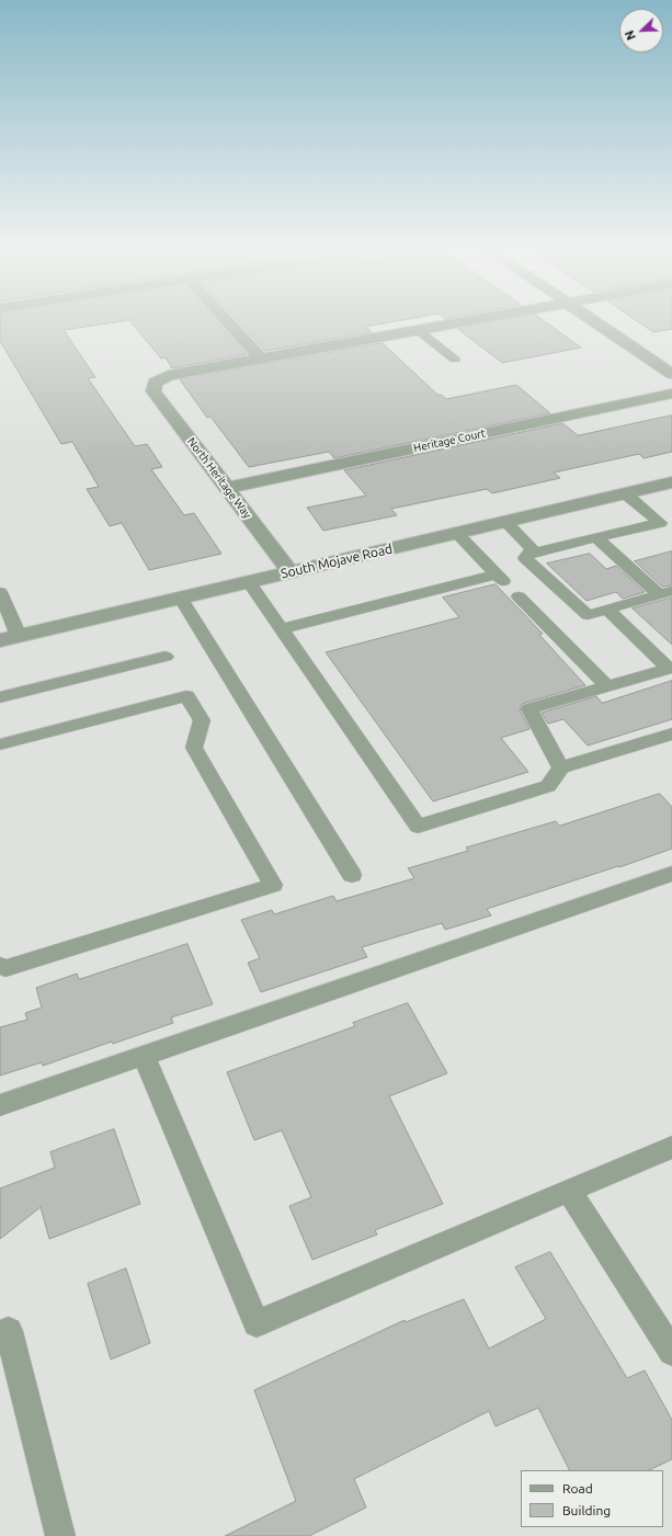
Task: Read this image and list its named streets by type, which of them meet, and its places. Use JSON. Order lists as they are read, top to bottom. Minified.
{"streets":{"street":["Heritage Court","North Heritage Way","South Mojave Road"]},"crossings":[["Heritage Court","North Heritage Way"],["North Heritage Way","South Mojave Road"]],"legend":["Road","Building"],"north":"bottom left"}
